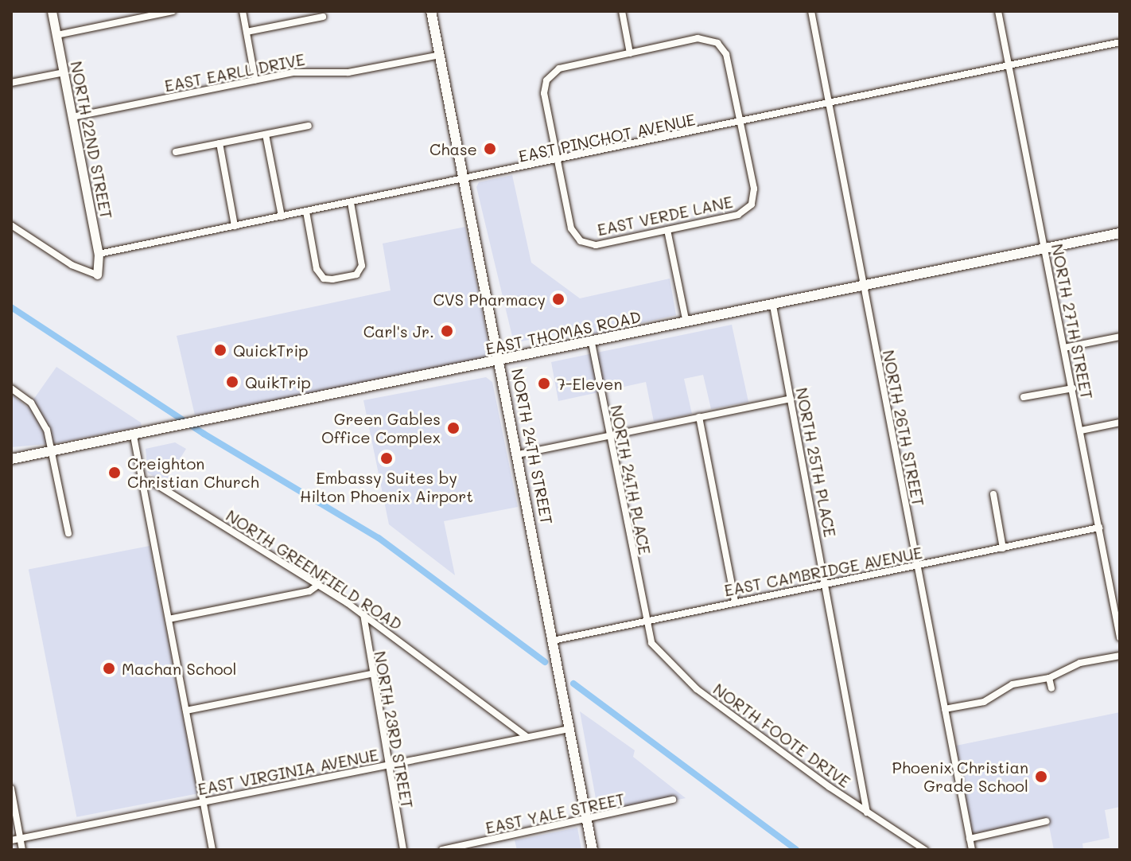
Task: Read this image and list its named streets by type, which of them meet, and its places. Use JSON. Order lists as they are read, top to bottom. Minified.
{"streets":{"main road":["EAST THOMAS ROAD","NORTH 24TH STREET"],"street":["EAST EARLL DRIVE","EAST PINCHOT AVENUE","NORTH 22ND STREET","EAST VERDE LANE","NORTH 27TH STREET","NORTH 26TH STREET","NORTH 25TH PLACE","NORTH 24TH PLACE","NORTH GREENFIELD ROAD","EAST CAMBRIDGE AVENUE","NORTH 23RD STREET","NORTH FOOTE DRIVE","EAST VIRGINIA AVENUE","EAST YALE STREET"]},"crossings":[["EAST EARLL DRIVE","NORTH 22ND STREET"],["EAST EARLL DRIVE","NORTH 24TH STREET"],["EAST PINCHOT AVENUE","NORTH 22ND STREET"],["EAST PINCHOT AVENUE","EAST VERDE LANE"],["EAST PINCHOT AVENUE","NORTH 27TH STREET"],["EAST PINCHOT AVENUE","NORTH 26TH STREET"],["EAST PINCHOT AVENUE","NORTH 24TH STREET"],["NORTH 27TH STREET","EAST THOMAS ROAD"],["NORTH 27TH STREET","EAST CAMBRIDGE AVENUE"],["EAST THOMAS ROAD","NORTH 26TH STREET"],["EAST THOMAS ROAD","NORTH 24TH STREET"],["EAST THOMAS ROAD","NORTH 25TH PLACE"],["EAST THOMAS ROAD","NORTH 24TH PLACE"],["NORTH 26TH STREET","EAST CAMBRIDGE AVENUE"],["NORTH 24TH STREET","EAST CAMBRIDGE AVENUE"],["NORTH 24TH STREET","EAST VIRGINIA AVENUE"],["NORTH 24TH STREET","EAST YALE STREET"],["NORTH 25TH PLACE","EAST CAMBRIDGE AVENUE"],["NORTH 25TH PLACE","NORTH FOOTE DRIVE"],["NORTH 24TH PLACE","EAST CAMBRIDGE AVENUE"],["NORTH 24TH PLACE","NORTH FOOTE DRIVE"],["NORTH GREENFIELD ROAD","NORTH 23RD STREET"],["NORTH GREENFIELD ROAD","EAST VIRGINIA AVENUE"],["EAST CAMBRIDGE AVENUE","NORTH FOOTE DRIVE"],["NORTH 23RD STREET","EAST VIRGINIA AVENUE"]],"places":["Chase","CVS Pharmacy","Carl's Jr.","QuickTrip","QuikTrip","7-Eleven","Green Gables Office Complex","Embassy Suites by Hilton Phoenix Airport","Creighton Christian Church","Machan School","Phoenix Christian Grade School"]}
